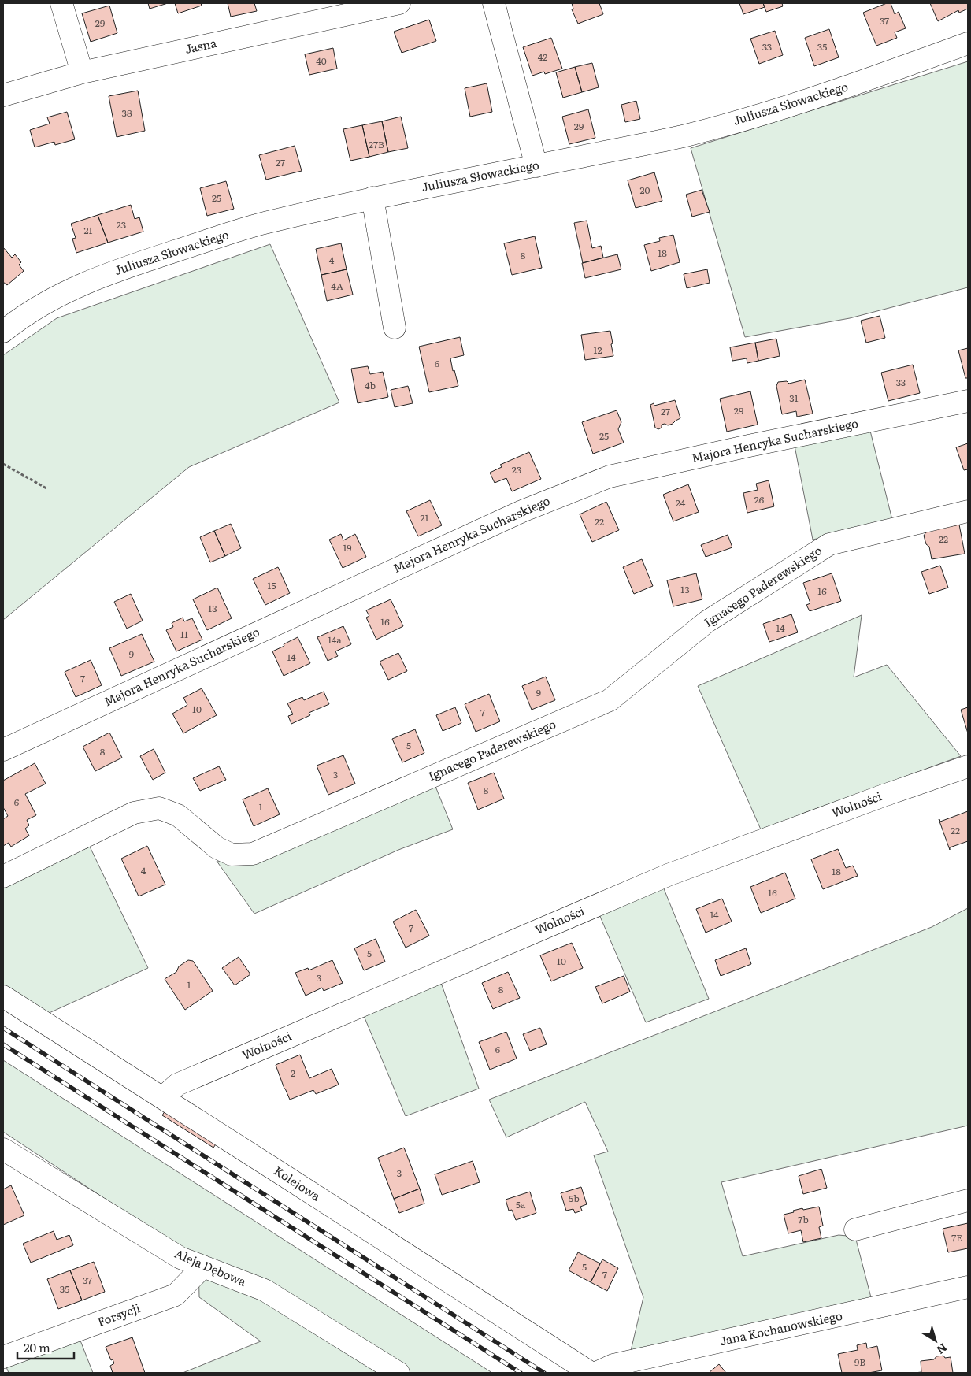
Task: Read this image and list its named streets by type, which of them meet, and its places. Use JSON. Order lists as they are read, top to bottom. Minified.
{"streets":{"street":["Jasna","Juliusza Słowackiego","Majora Henryka Sucharskiego","Ignacego Paderewskiego","Wolności","Kolejowa","Aleja Dębowa","Forsycji","Jana Kochanowskiego"]},"crossings":[["Wolności","Kolejowa"],["Aleja Dębowa","Forsycji"]],"house_numbers":["37","29","33","35","42","40","38","29","27B","27","20","25","23","21","18","8","4","4A","12","6","33","4b","31","29","27","25","23","26","24","21","22","22","19","15","13","16","13","16","14","11","14a","9","14","7","9","10","7","5","8","3","8","6","1","22","4","18","16","14","7","5","10","3","1","8","6","2","3","5b","5a","7b","7E","5","7","37","35","9B"],"scale_bar":"20 m","north":"bottom right"}
